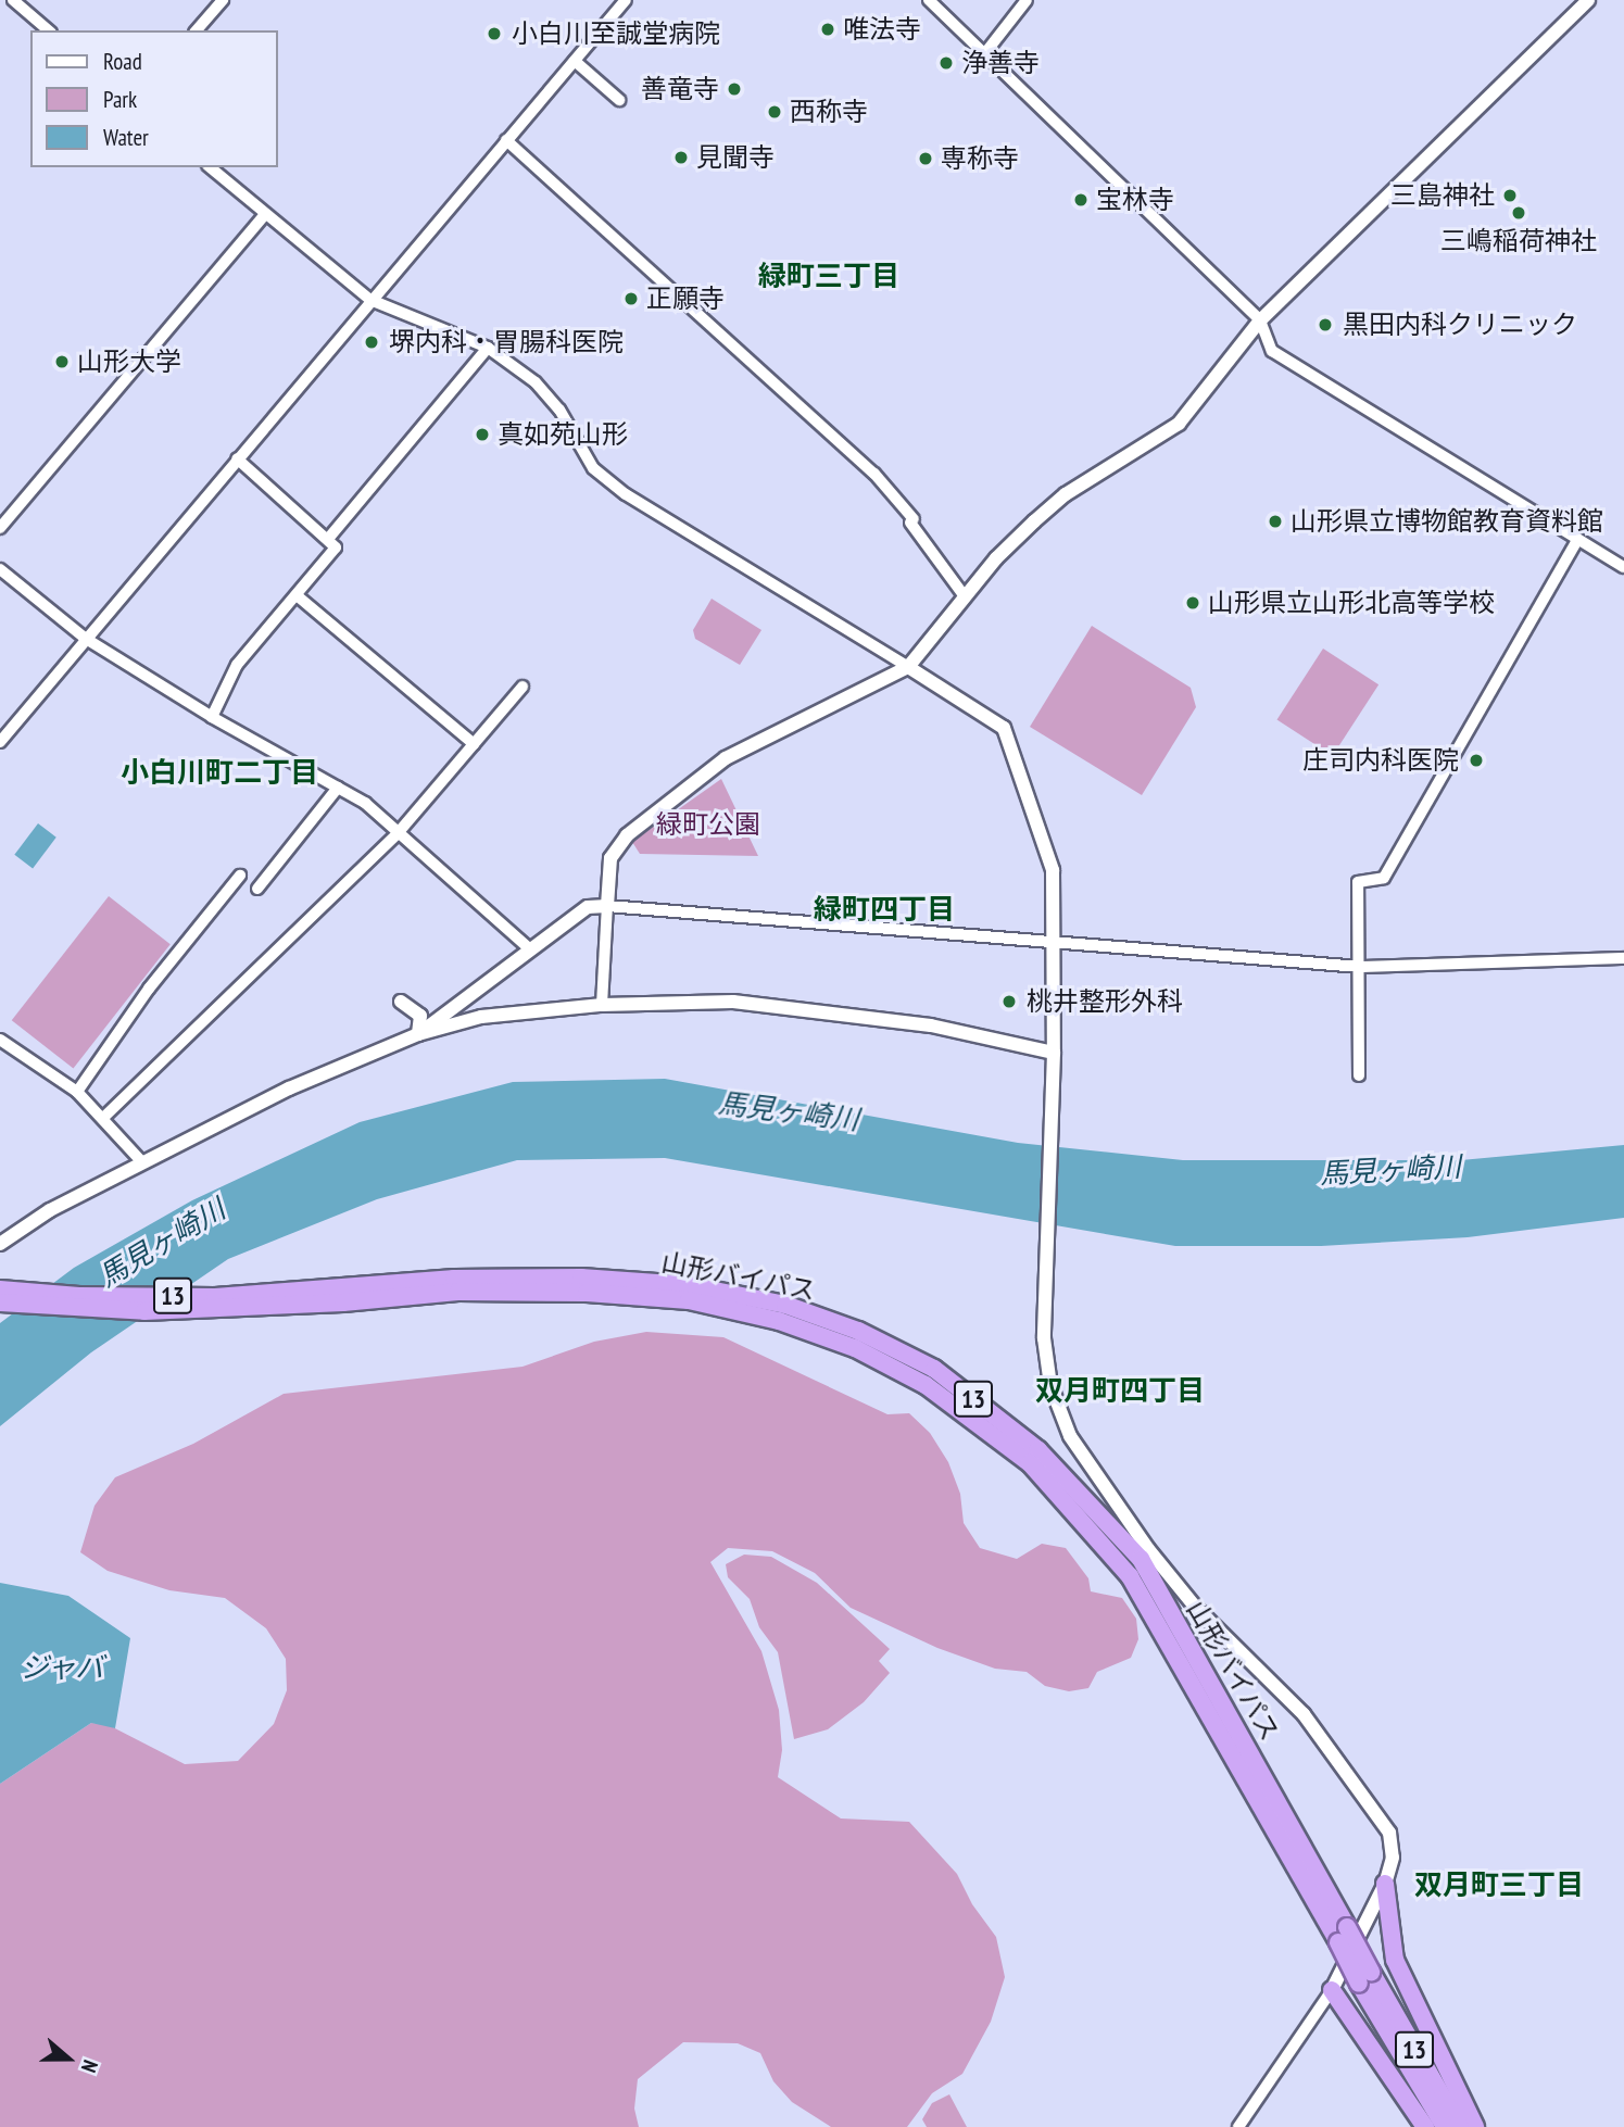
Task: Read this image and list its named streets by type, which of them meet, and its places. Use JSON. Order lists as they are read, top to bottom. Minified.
{"streets":{"highway":["山形バイパス","13"]},"districts":["緑町三丁目","小白川町二丁目","緑町四丁目","双月町四丁目","双月町三丁目"],"water":["馬見ヶ崎川","ジャバ"],"parks":["緑町公園"],"places":["唯法寺","小白川至誠堂病院","浄善寺","善竜寺","西称寺","見聞寺","専称寺","三島神社","宝林寺","三嶋稲荷神社","正願寺","黒田内科クリニック","堺内科・胃腸科医院","山形大学","真如苑山形","山形県立博物館教育資料館","山形県立山形北高等学校","庄司内科医院","桃井整形外科"],"legend":["Road","Park","Water"],"north":"right"}
